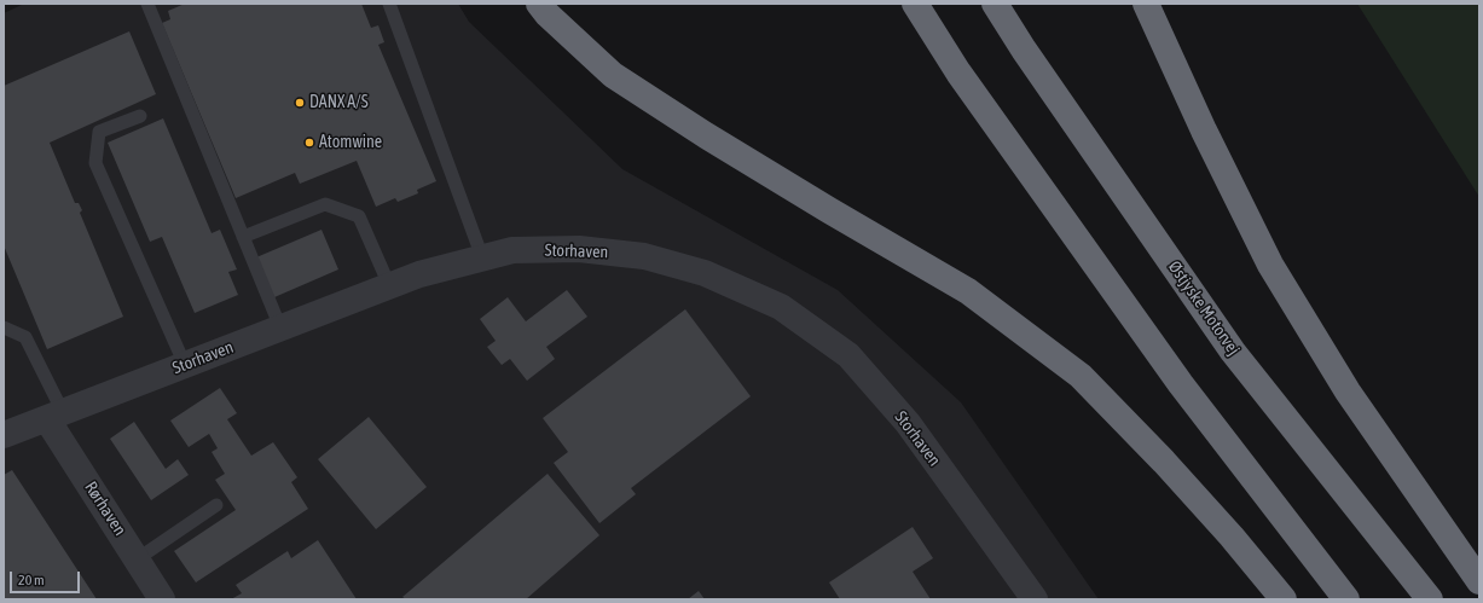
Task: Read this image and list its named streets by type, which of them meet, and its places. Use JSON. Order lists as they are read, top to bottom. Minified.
{"streets":{"highway":["Østjyske Motorvej"],"street":["Storhaven","Rørhaven"]},"crossings":[["Storhaven","Rørhaven"]],"places":["DANX A/S","Atomwine"],"scale_bar":"20 m"}
